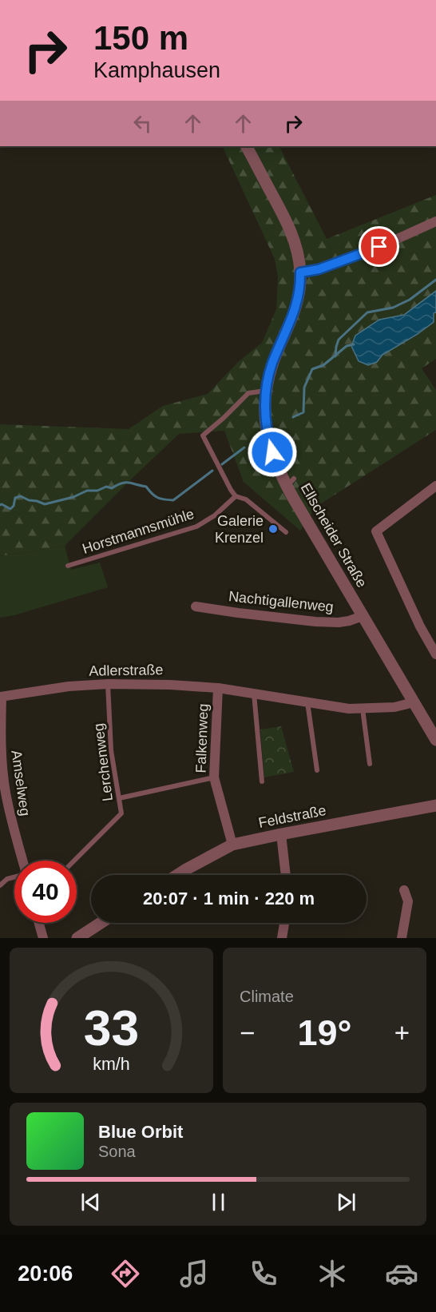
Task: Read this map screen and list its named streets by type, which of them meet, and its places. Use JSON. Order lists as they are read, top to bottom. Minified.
{"streets":{"street":["Ellscheider Straße","Nachtigallenweg","Adlerstraße","Falkenweg","Amselweg","Feldstraße"],"lane":["Horstmannsmühle","Lerchenweg"]},"crossings":[["Ellscheider Straße","Nachtigallenweg"],["Ellscheider Straße","Adlerstraße"],["Adlerstraße","Falkenweg"],["Adlerstraße","Lerchenweg"],["Adlerstraße","Amselweg"],["Falkenweg","Feldstraße"]],"places":["Galerie Krenzel"],"page":{"turn":["150 m","Kamphausen"],"limit":"40","trip":"20:07 · 1 min · 220 m","tile":"Climate","heat":["−","19°","+"],"song":["Blue Orbit","Sona"],"tabs":"20:06","gauge":["33","km/h"]}}
